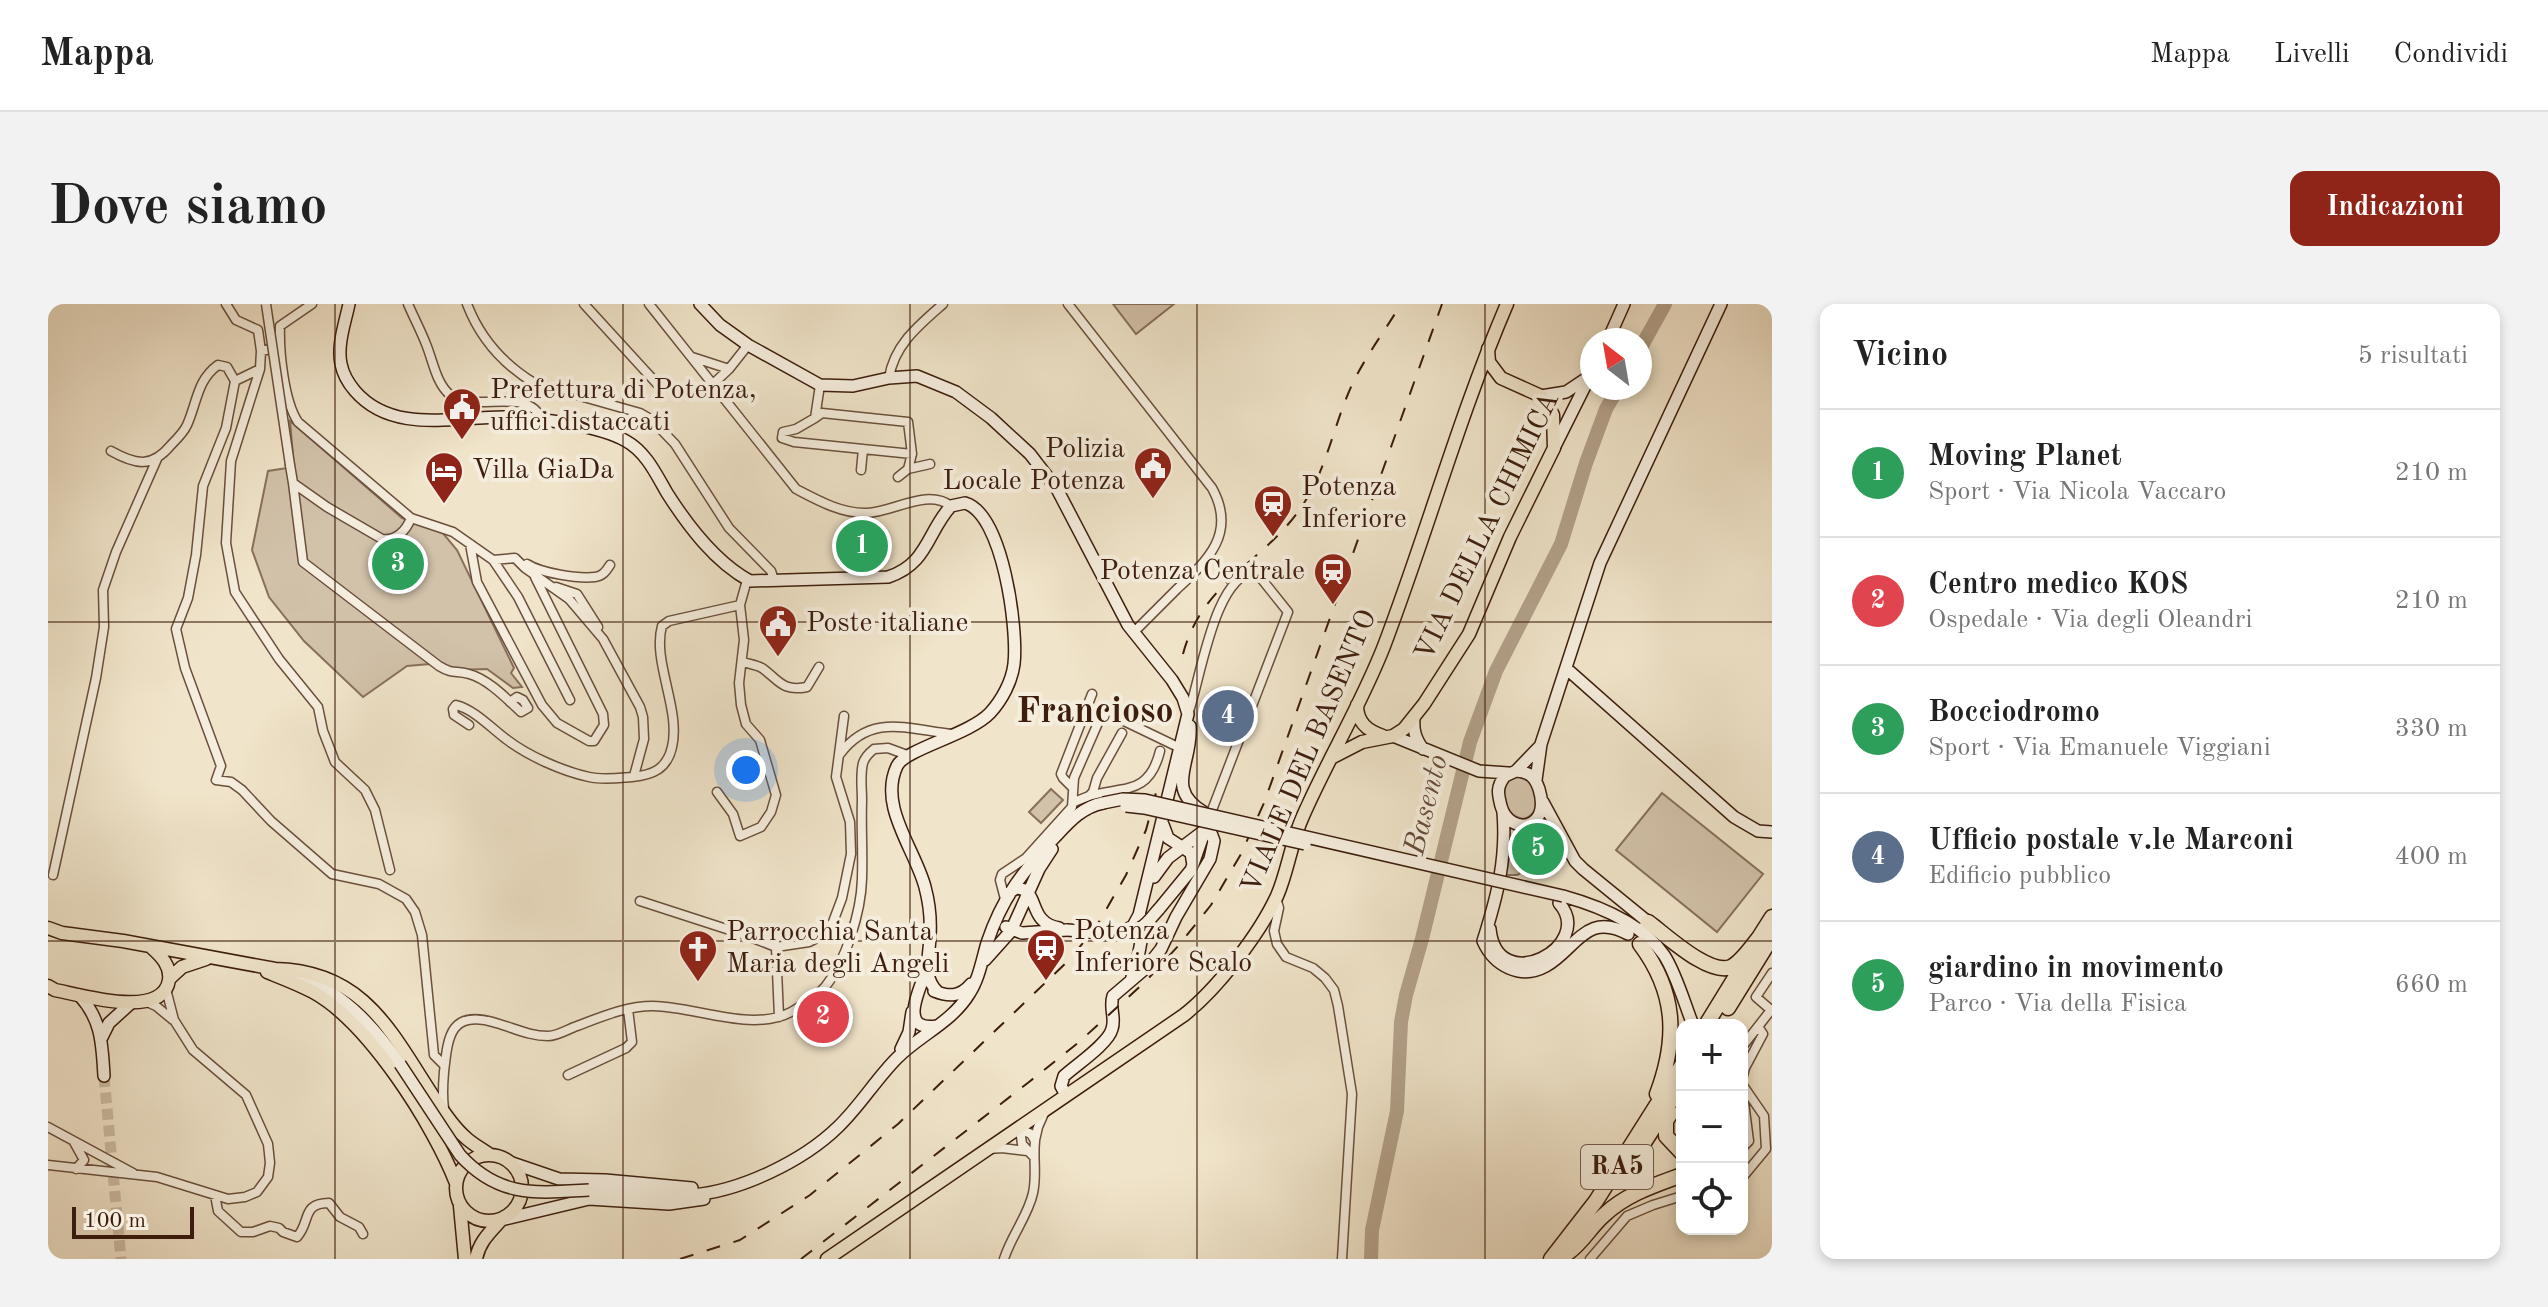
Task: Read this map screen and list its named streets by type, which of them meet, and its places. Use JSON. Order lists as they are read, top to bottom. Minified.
{"streets":{"highway":["RA5"],"main road":["VIA DELLA CHIMICA","VIALE DEL BASENTO"]},"districts":["Francioso"],"water":["Basento"],"places":{"public building":["Prefettura di Potenza, uffici distaccati","Polizia Locale Potenza","Poste italiane"],"hotel":["Villa GiaDa"],"station":["Potenza Inferiore","Potenza Centrale","Potenza Inferiore Scalo"],"church":["Parrocchia Santa Maria degli Angeli"]},"scale_bar":"100 m","north":"top left","page":{"header":"Mappa","nav":["Mappa","Livelli","Condividi"],"buttons":"Indicazioni","title":"Dove siamo","heading":["Vicino","5 risultati"],"list":[{"mark":"1","name":"Moving Planet","note":"Sport · Via Nicola Vaccaro","value":"210 m"},{"mark":"2","name":"Centro medico KOS","note":"Ospedale · Via degli Oleandri","value":"210 m"},{"mark":"3","name":"Bocciodromo","note":"Sport · Via Emanuele Viggiani","value":"330 m"},{"mark":"4","name":"Ufficio postale v.le Marconi","note":"Edificio pubblico","value":"400 m"},{"mark":"5","name":"giardino in movimento","note":"Parco · Via della Fisica","value":"660 m"}],"pins":["1","3","4","5","2"],"map_buttons":["+","−"],"scale":"100 m"}}
